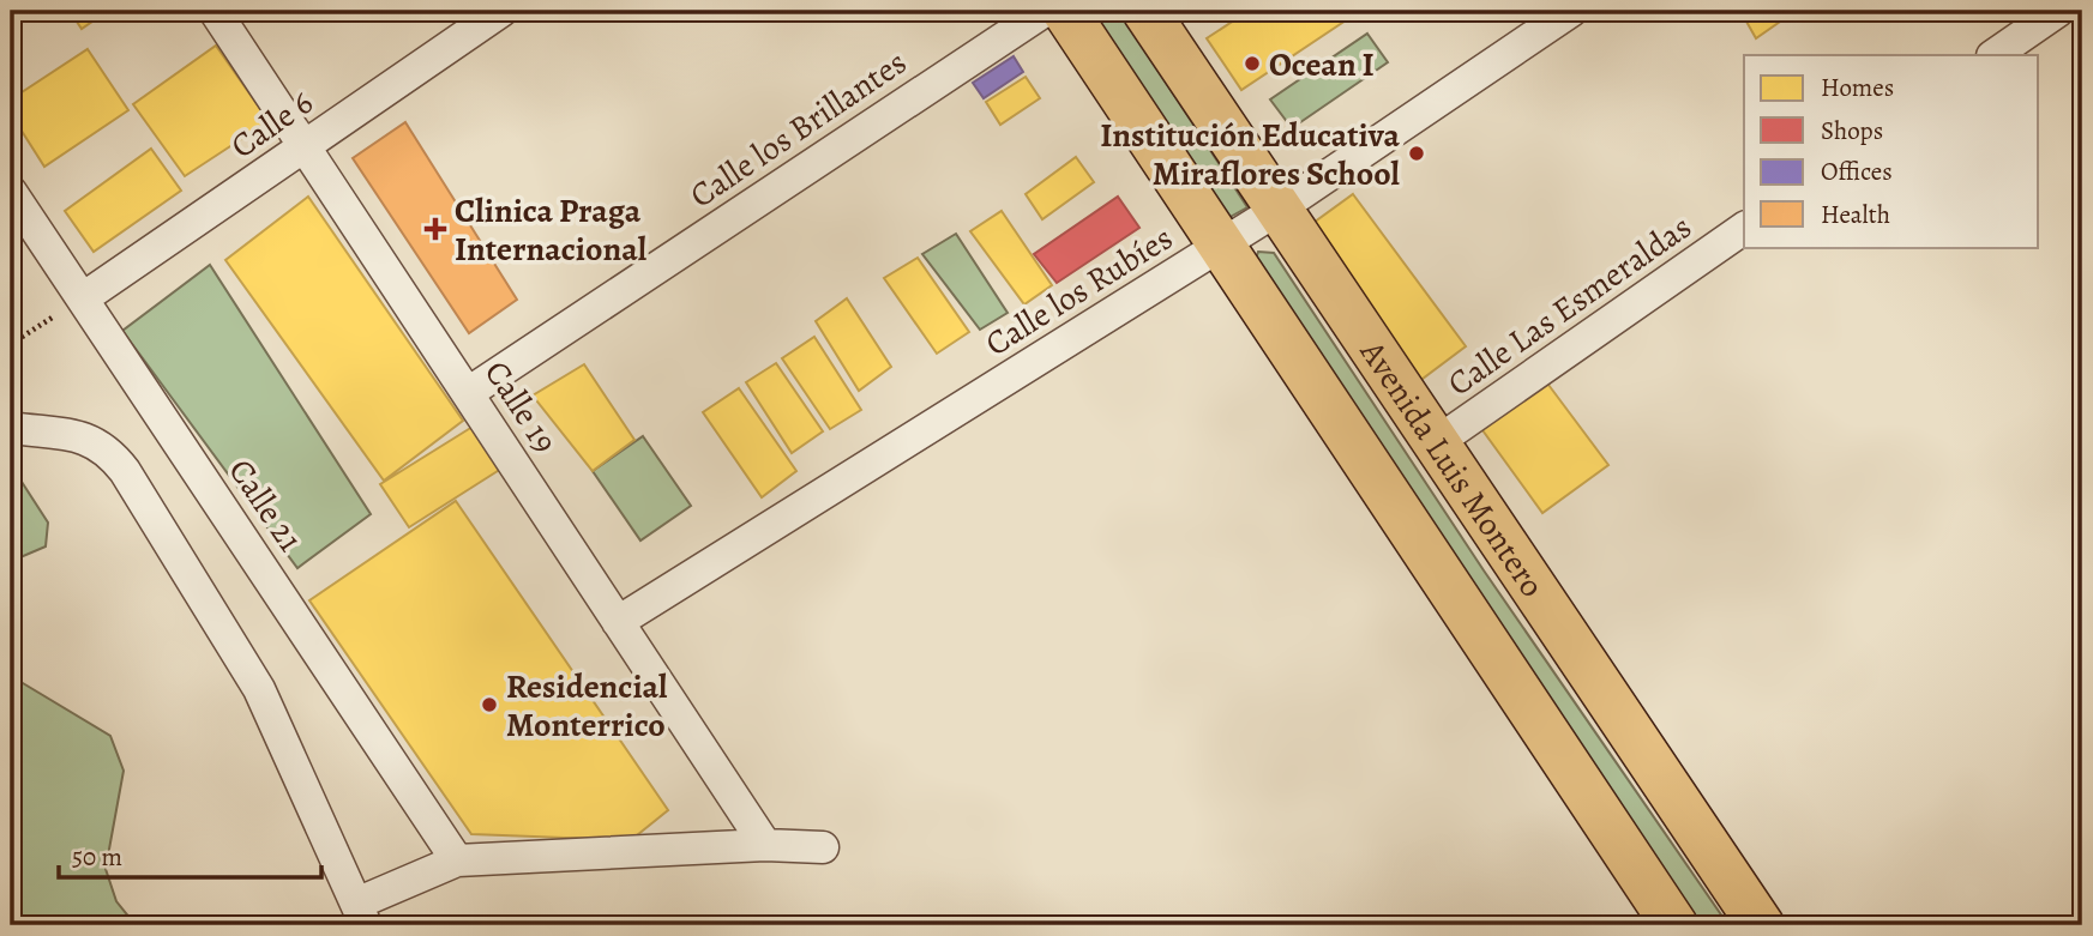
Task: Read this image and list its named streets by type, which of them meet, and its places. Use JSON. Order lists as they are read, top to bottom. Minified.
{"streets":{"main road":["Avenida Luis Montero"],"street":["Calle 6","Calle los Brillantes","Calle los Rubíes","Calle Las Esmeraldas","Calle 19","Calle 21"]},"crossings":[["Calle 6","Calle 19"],["Calle 6","Calle 21"],["Calle los Brillantes","Calle 19"],["Calle los Rubíes","Calle 19"],["Calle los Rubíes","Avenida Luis Montero"],["Calle Las Esmeraldas","Avenida Luis Montero"]],"places":{"other":["Ocean I","Institución Educativa Miraflores School","Residencial Monterrico"],"health":["Clinica Praga Internacional"]},"legend":["Homes","Shops","Offices","Health"],"scale_bar":"50 m"}
